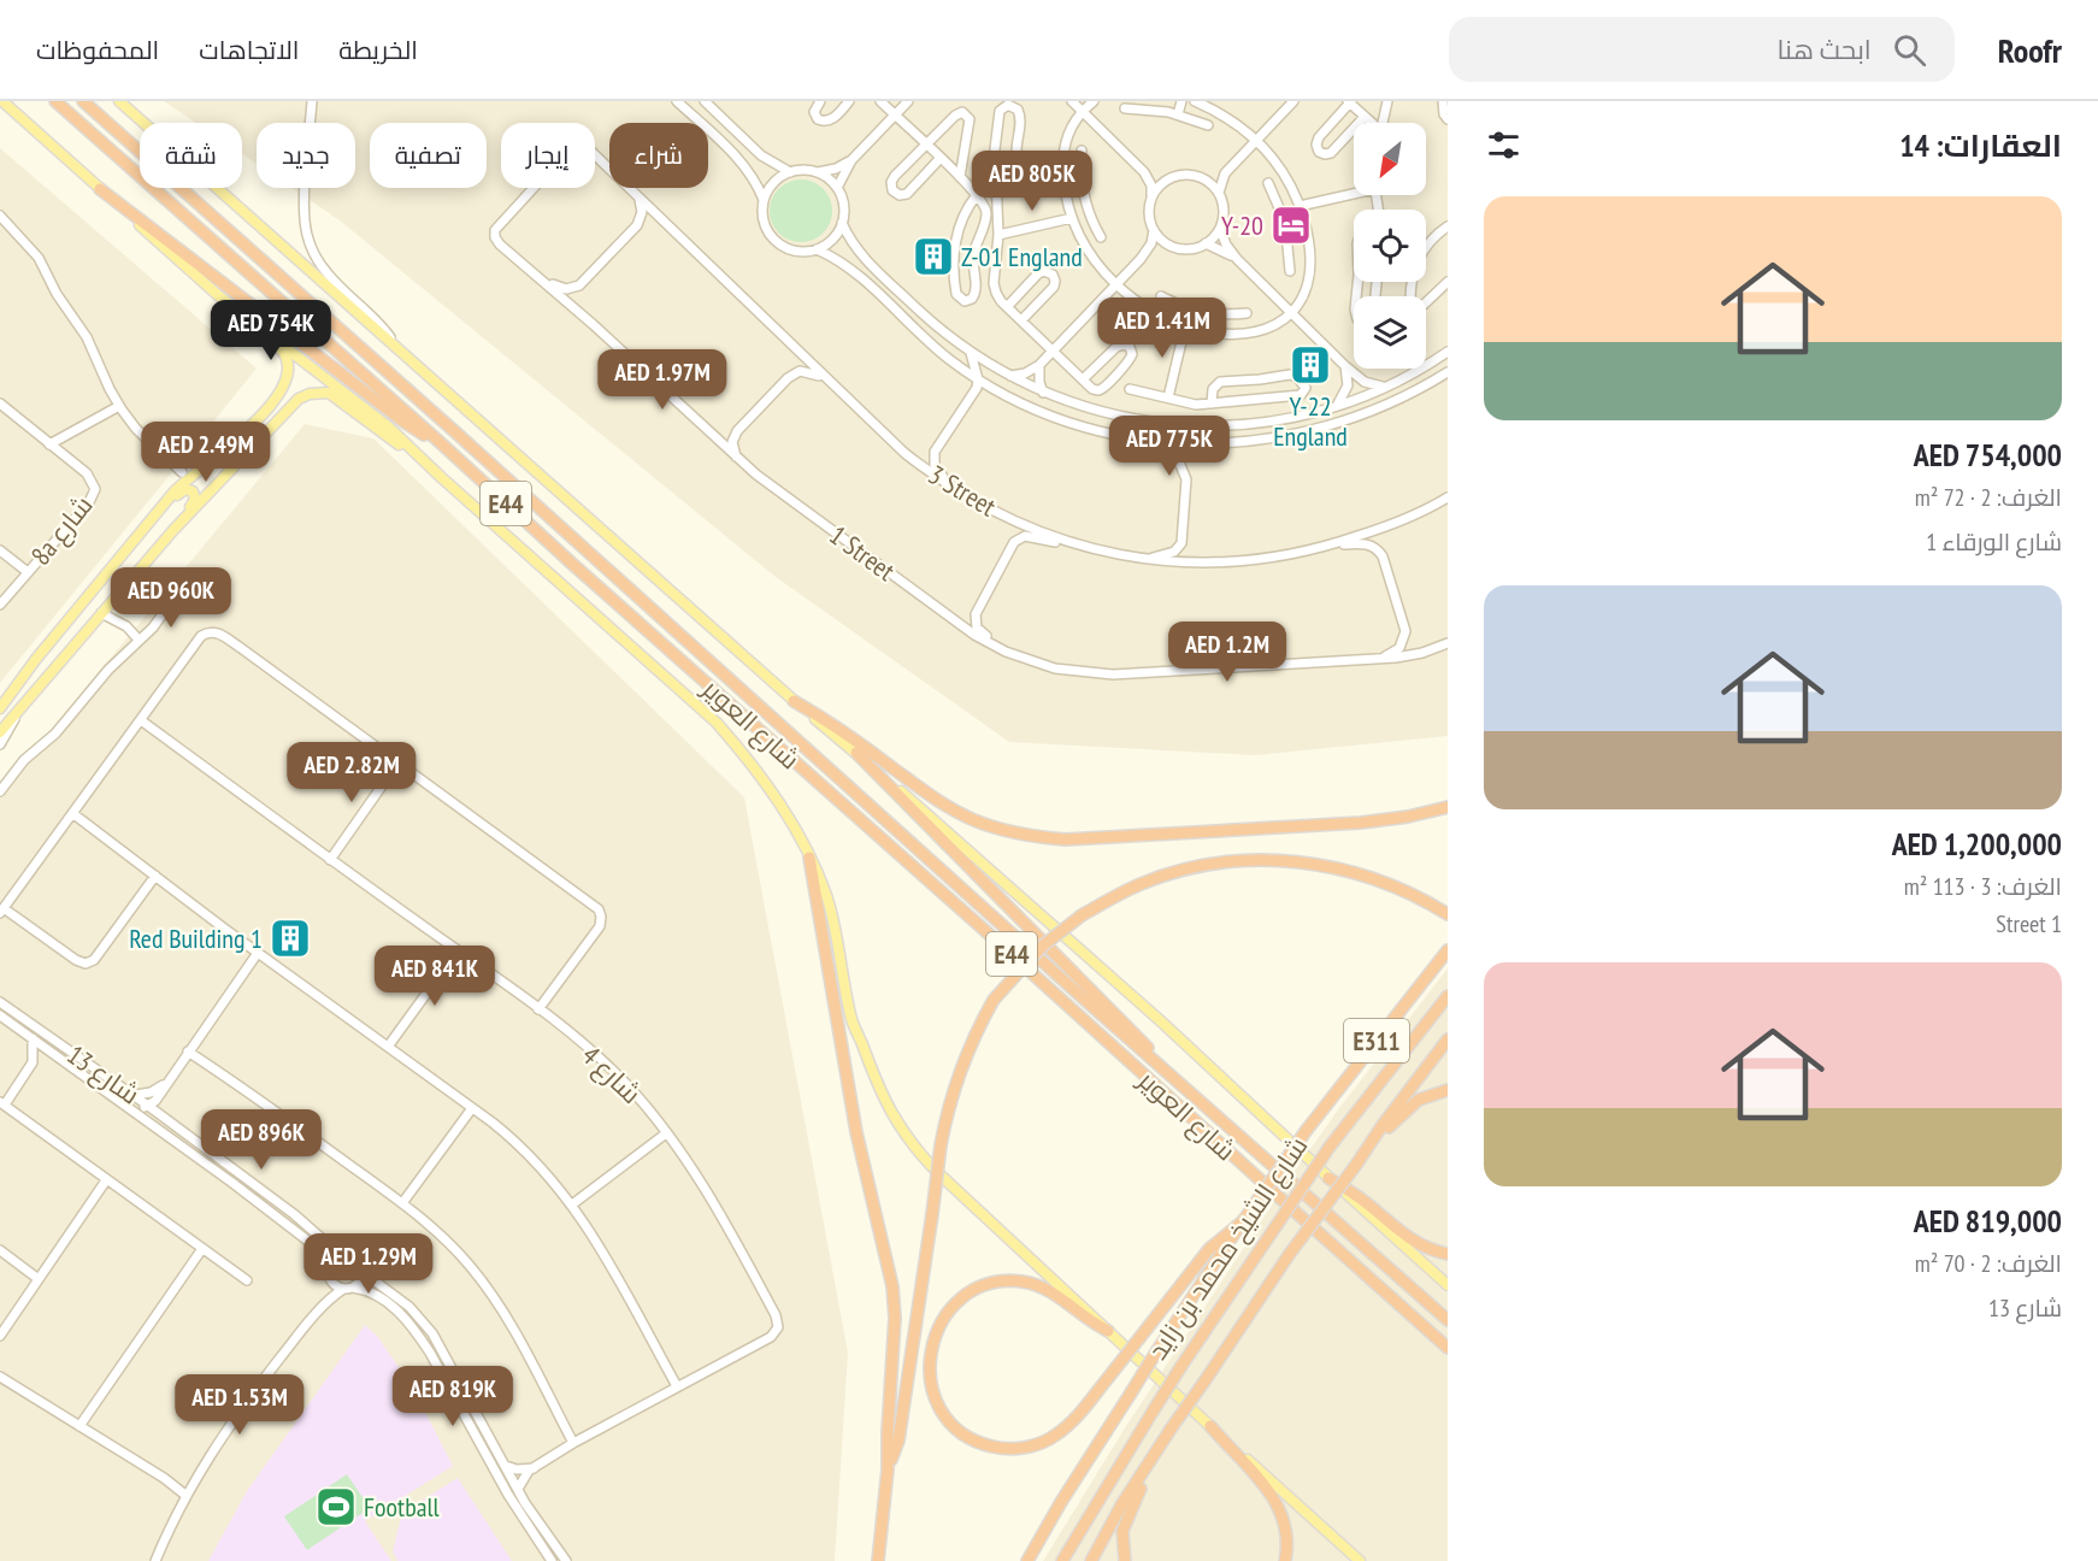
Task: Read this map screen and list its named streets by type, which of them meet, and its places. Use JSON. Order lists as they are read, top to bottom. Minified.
{"streets":{"highway":["E44","شارع العوير","E311","شارع الشيخ محمد بن زايد"],"street":["3 Street","8a شارع","1 Street","شارع 13","شارع 4"]},"places":{"hotel":["Y-20"],"building":["Z-01 England","Y-22 England","Red Building 1"],"sports":["Football"]},"north":"bottom left","page":{"header":"Roofr","search":"ابحث هنا","nav":["الخريطة","الاتجاهات","المحفوظات"],"heading":"العقارات: 14","chip":["شراء","إيجار","تصفية","جديد","شقة"],"price":["AED 805K","AED 1.41M","AED 754K","AED 1.97M","AED 775K","AED 2.49M","AED 960K","AED 1.2M","AED 2.82M","AED 841K","AED 896K","AED 1.29M","AED 819K","AED 1.53M"],"list":[{"name":"AED 754,000","note":"الغرف: 2 · 72 m² · شارع الورقاء 1"},{"name":"AED 1,200,000","note":"الغرف: 3 · 113 m² · 1 Street"},{"name":"AED 819,000","note":"الغرف: 2 · 70 m² · شارع 13"}]}}
